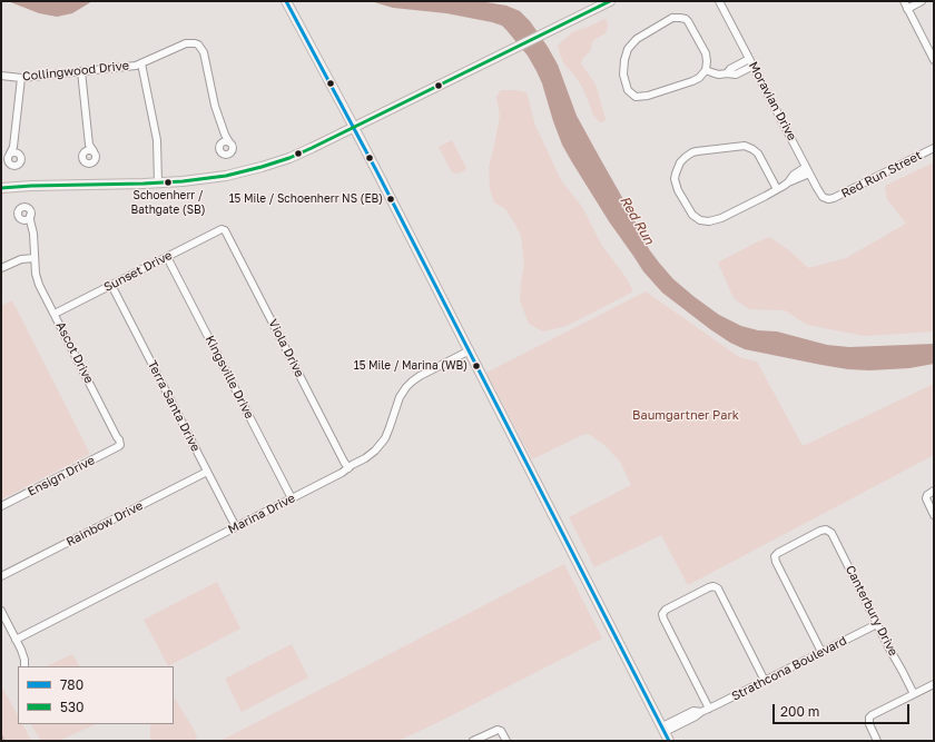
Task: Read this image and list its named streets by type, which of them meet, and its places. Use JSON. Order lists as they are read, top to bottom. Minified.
{"streets":{"street":["Collingwood Drive","Moravian Drive","Red Run Street","Sunset Drive","Viola Drive","Ascot Drive","Kingsville Drive","Terra Santa Drive","Ensign Drive","Marina Drive","Rainbow Drive","Canterbury Drive","Strathcona Boulevard"]},"crossings":[["Moravian Drive","Red Run Street"],["Sunset Drive","Viola Drive"],["Sunset Drive","Ascot Drive"],["Sunset Drive","Kingsville Drive"],["Sunset Drive","Terra Santa Drive"],["Viola Drive","Marina Drive"],["Ascot Drive","Ensign Drive"],["Kingsville Drive","Marina Drive"],["Terra Santa Drive","Marina Drive"],["Terra Santa Drive","Rainbow Drive"],["Canterbury Drive","Strathcona Boulevard"]],"water":["Red Run"],"parks":["Baumgartner Park"],"places":["Schoenherr / Bathgate (SB)","15 Mile / Schoenherr NS (EB)","15 Mile / Marina (WB)"],"lines":["transit line 780","transit line 530"],"legend":["780","530"],"scale_bar":"200 m"}
